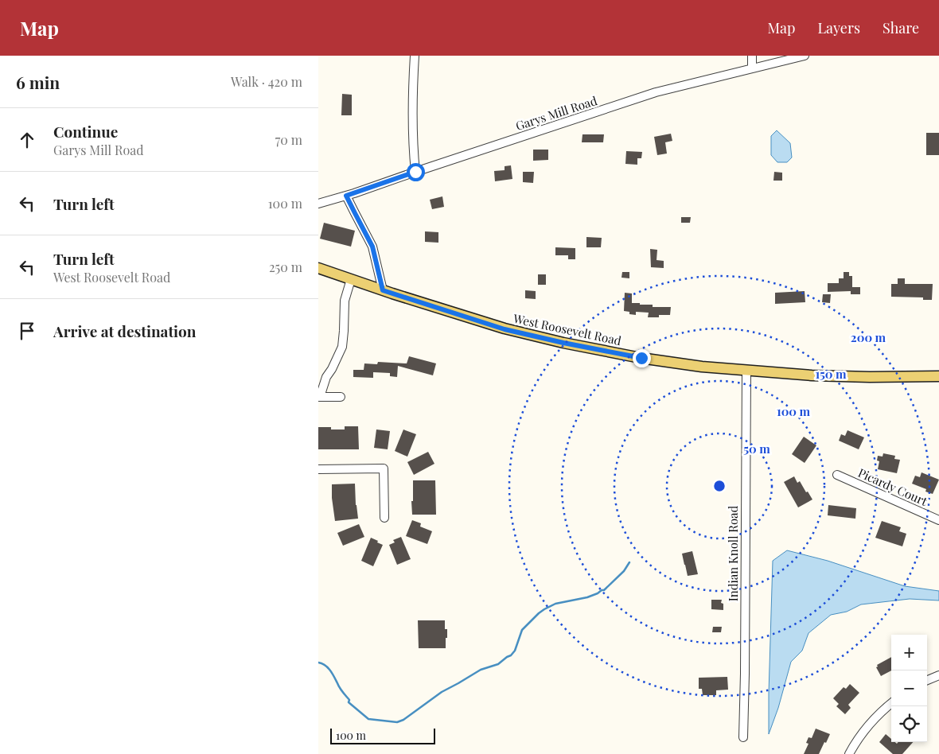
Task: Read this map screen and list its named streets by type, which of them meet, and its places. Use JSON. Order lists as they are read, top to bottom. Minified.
{"streets":{"main road":["West Roosevelt Road"],"street":["Garys Mill Road","Picardy Court","Indian Knoll Road"]},"crossings":[["West Roosevelt Road","Indian Knoll Road"]],"scale_bar":"100 m","page":{"header":"Map","nav":["Map","Layers","Share"],"heading":["6 min","Walk · 420 m"],"list":[["Continue","Garys Mill Road","70 m"],["Turn left","100 m"],["Turn left","West Roosevelt Road","250 m"],"Arrive at destination"],"map_buttons":["+","−"],"scale":"100 m"},"rings":["200 m","150 m","100 m","50 m"]}
